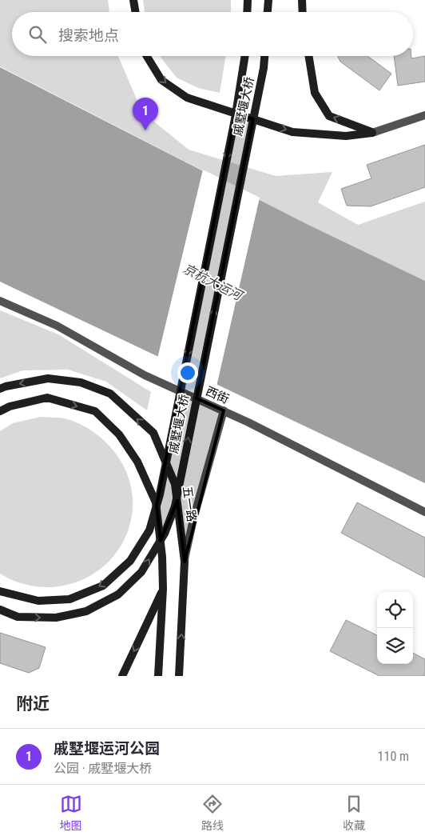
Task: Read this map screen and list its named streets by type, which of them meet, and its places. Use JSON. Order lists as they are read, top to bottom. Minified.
{"streets":{"main road":["戚墅堰大桥","五一路"],"street":["西街"]},"one_way":["五一路"],"water":["京杭大运河"],"page":{"search":"搜索地点","pins":"1","heading":"附近","list":[{"mark":"1","name":"戚墅堰运河公园","note":"公园 · 戚墅堰大桥","value":"110 m"}],"nav":["地图","路线","收藏"]}}
